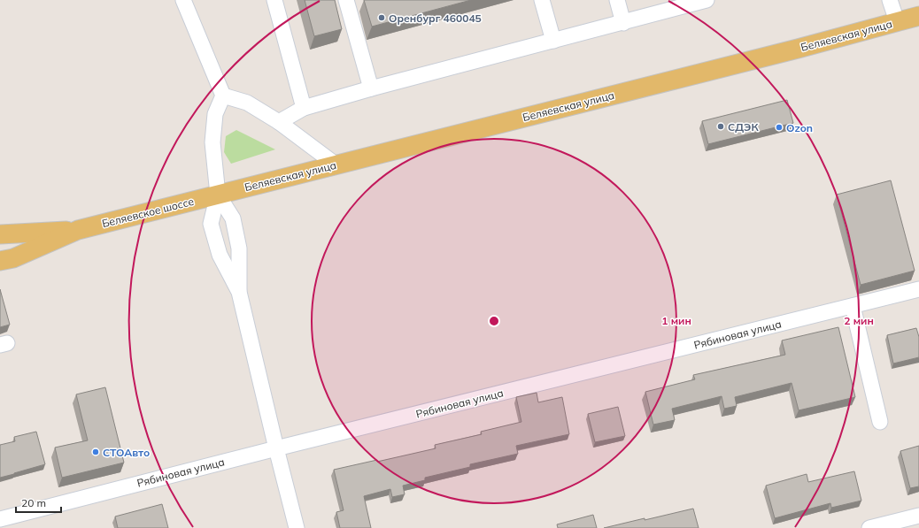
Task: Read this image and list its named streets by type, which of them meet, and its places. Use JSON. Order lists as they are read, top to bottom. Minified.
{"streets":{"main road":["Беляевская улица","Беляевское шоссе"],"street":["Рябиновая улица"]},"crossings":[["Беляевская улица","Беляевское шоссе"]],"places":["Оренбург 460045","СДЭК","Ozon","СТОАвто"],"scale_bar":"20 m","rings":["1 мин","2 мин"]}
